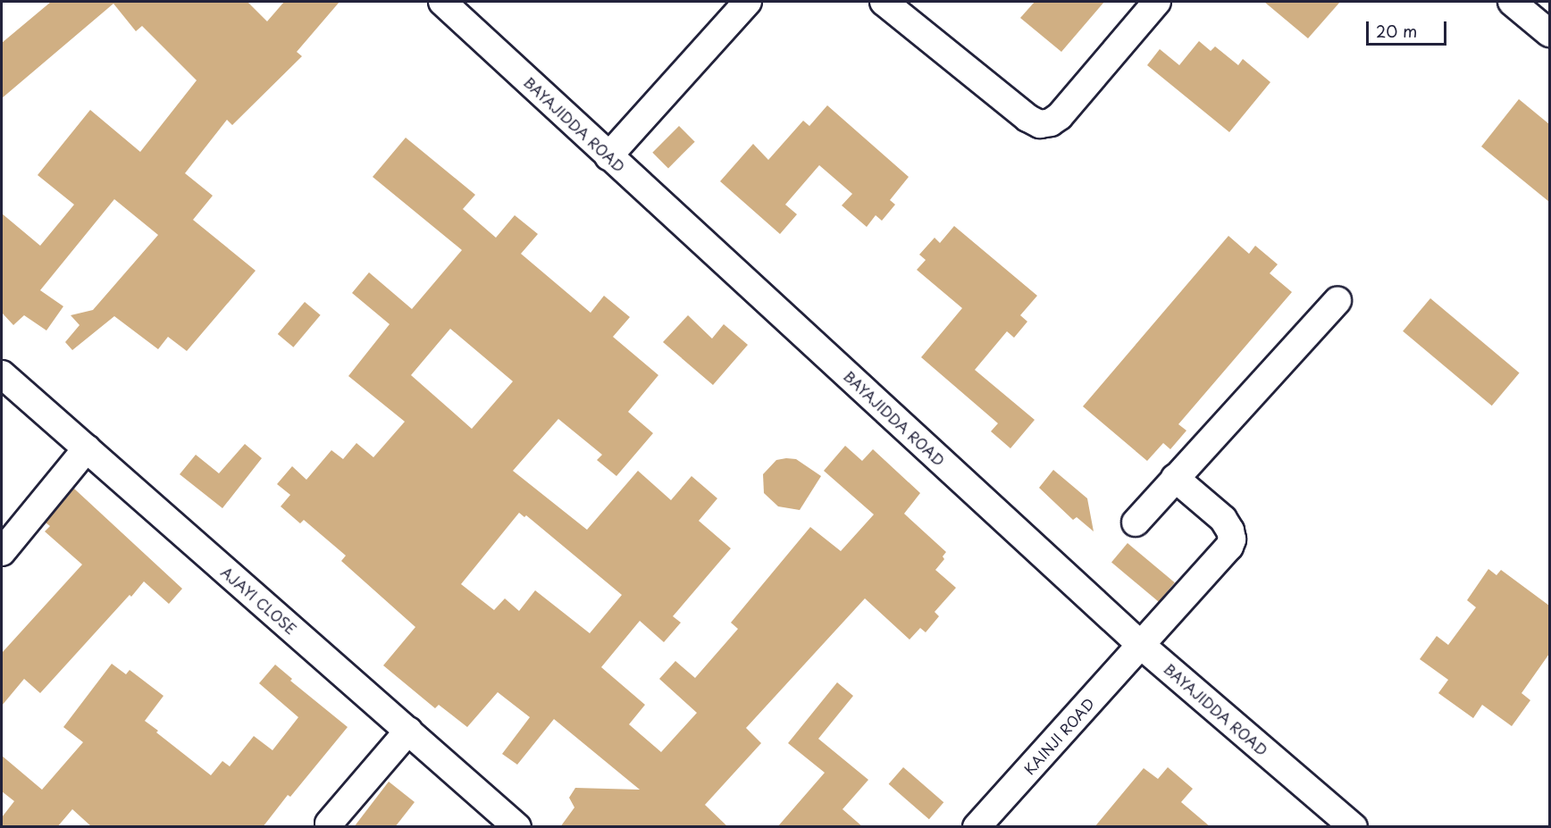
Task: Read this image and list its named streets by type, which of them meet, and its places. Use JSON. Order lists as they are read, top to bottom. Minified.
{"streets":{"street":["BAYAJIDDA ROAD","AJAYI CLOSE","KAINJI ROAD"]},"crossings":[["BAYAJIDDA ROAD","KAINJI ROAD"]],"scale_bar":"20 m"}
